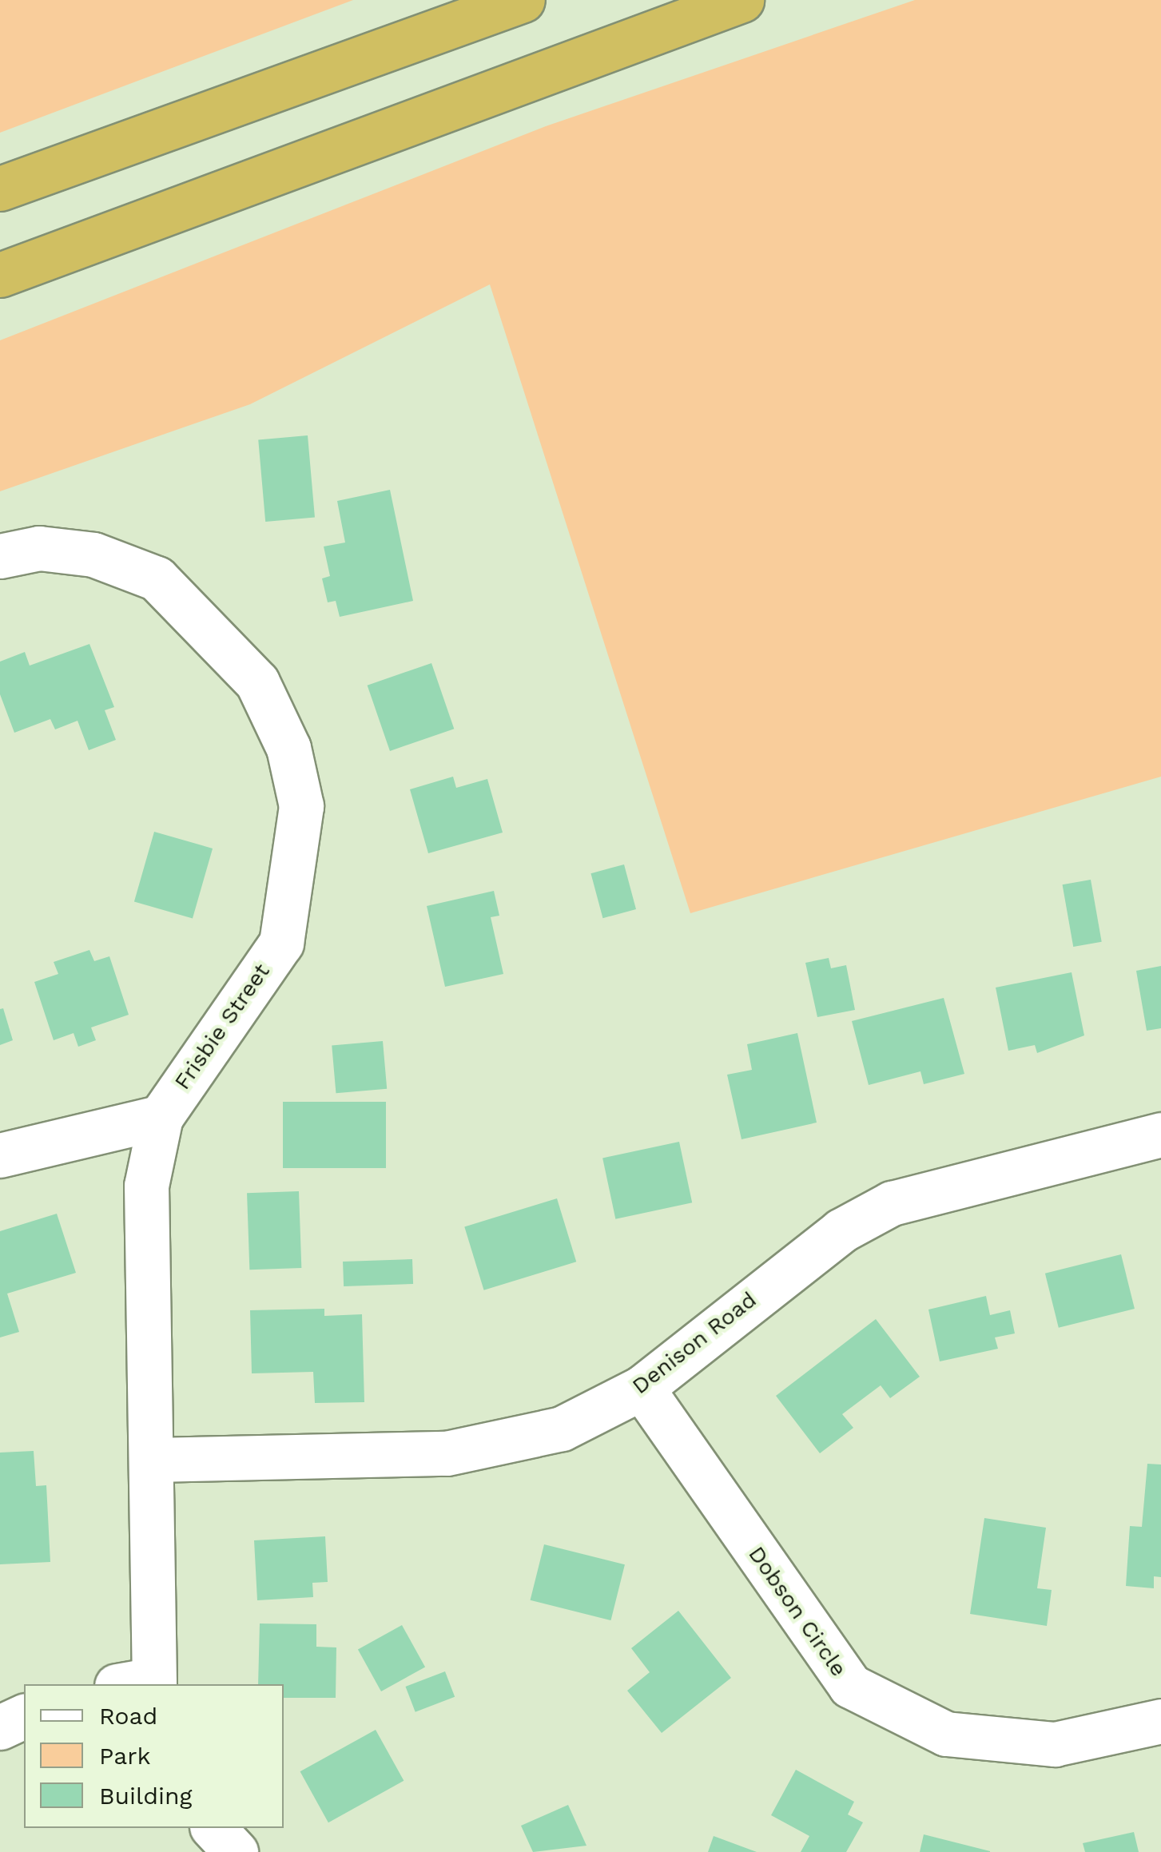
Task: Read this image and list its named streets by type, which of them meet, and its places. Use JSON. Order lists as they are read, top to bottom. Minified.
{"streets":{"street":["Frisbie Street","Denison Road","Dobson Circle"]},"crossings":[["Frisbie Street","Denison Road"],["Denison Road","Dobson Circle"]],"legend":["Road","Park","Building"]}
